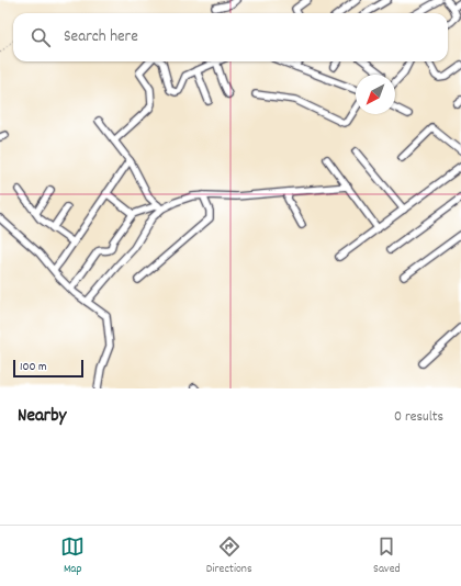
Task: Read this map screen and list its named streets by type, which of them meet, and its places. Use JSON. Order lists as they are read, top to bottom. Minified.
{"scale_bar":"100 m","north":"bottom left","page":{"search":"Search here","scale":"100 m","heading":["Nearby","0 results"],"nav":["Map","Directions","Saved"]}}
